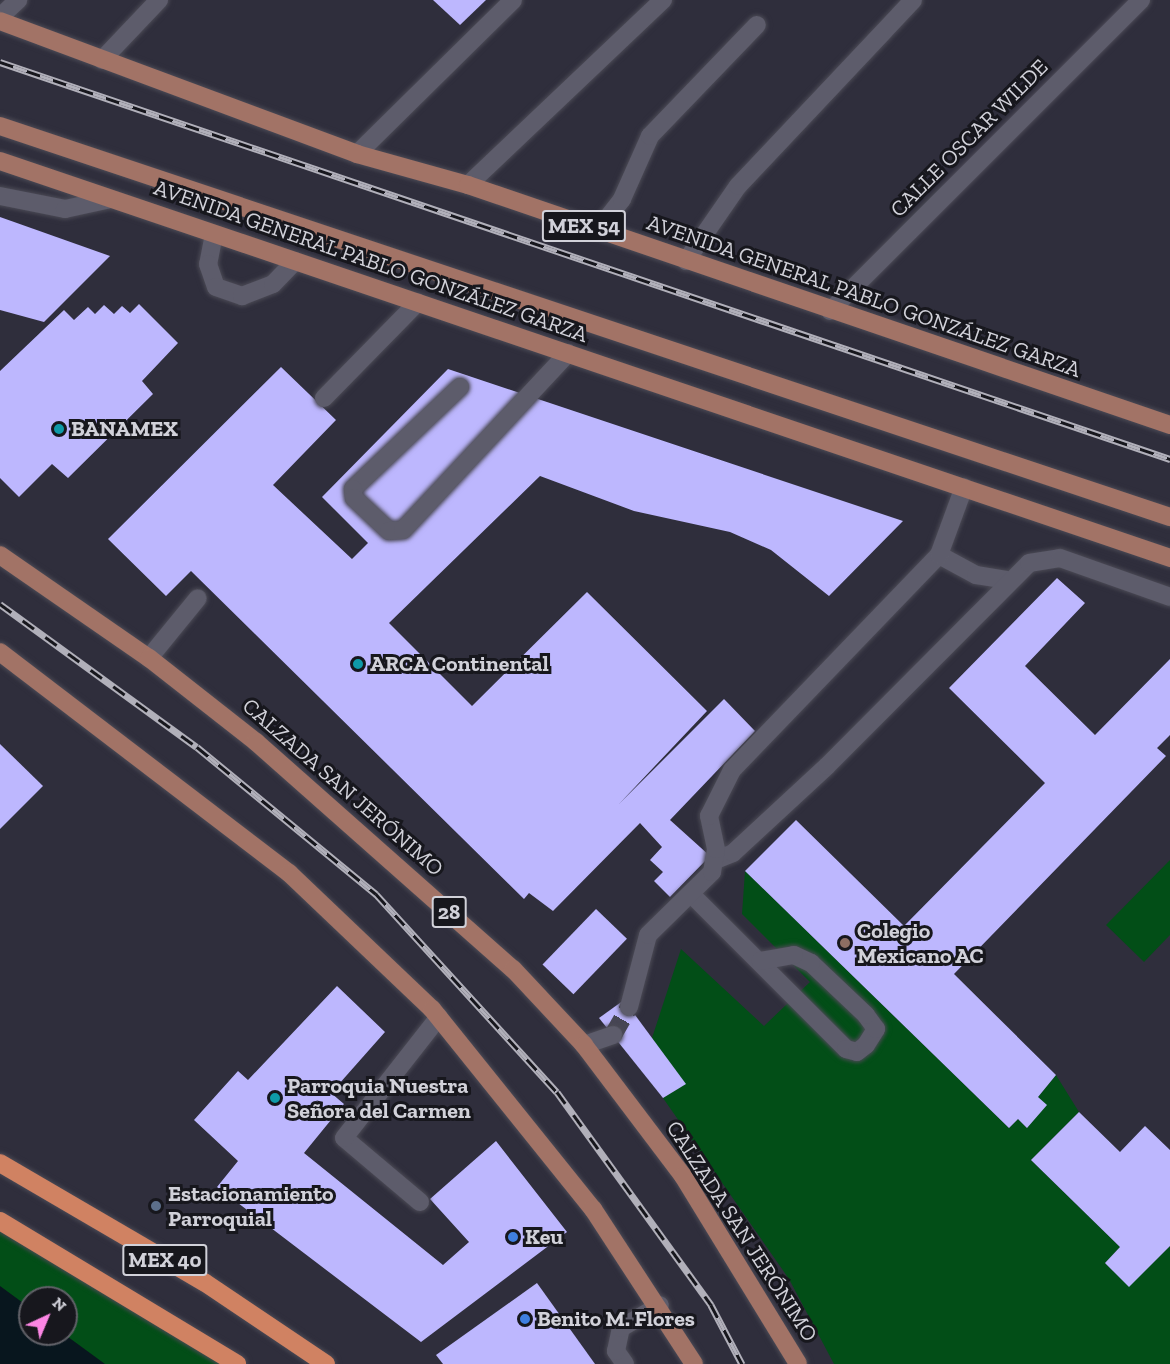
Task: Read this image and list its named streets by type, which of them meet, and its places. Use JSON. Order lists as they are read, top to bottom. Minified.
{"streets":{"highway":["MEX 40"],"main road":["MEX 54","AVENIDA GENERAL PABLO GONZÁLEZ GARZA","CALZADA SAN JERÓNIMO","28"],"street":["CALLE OSCAR WILDE"]},"crossings":[["CALLE OSCAR WILDE","AVENIDA GENERAL PABLO GONZÁLEZ GARZA"]],"places":["BANAMEX","ARCA Continental","Colegio Mexicano AC","Parroquia Nuestra Señora del Carmen","Estacionamiento Parroquial","Keu","Benito M. Flores"],"north":"top right"}
